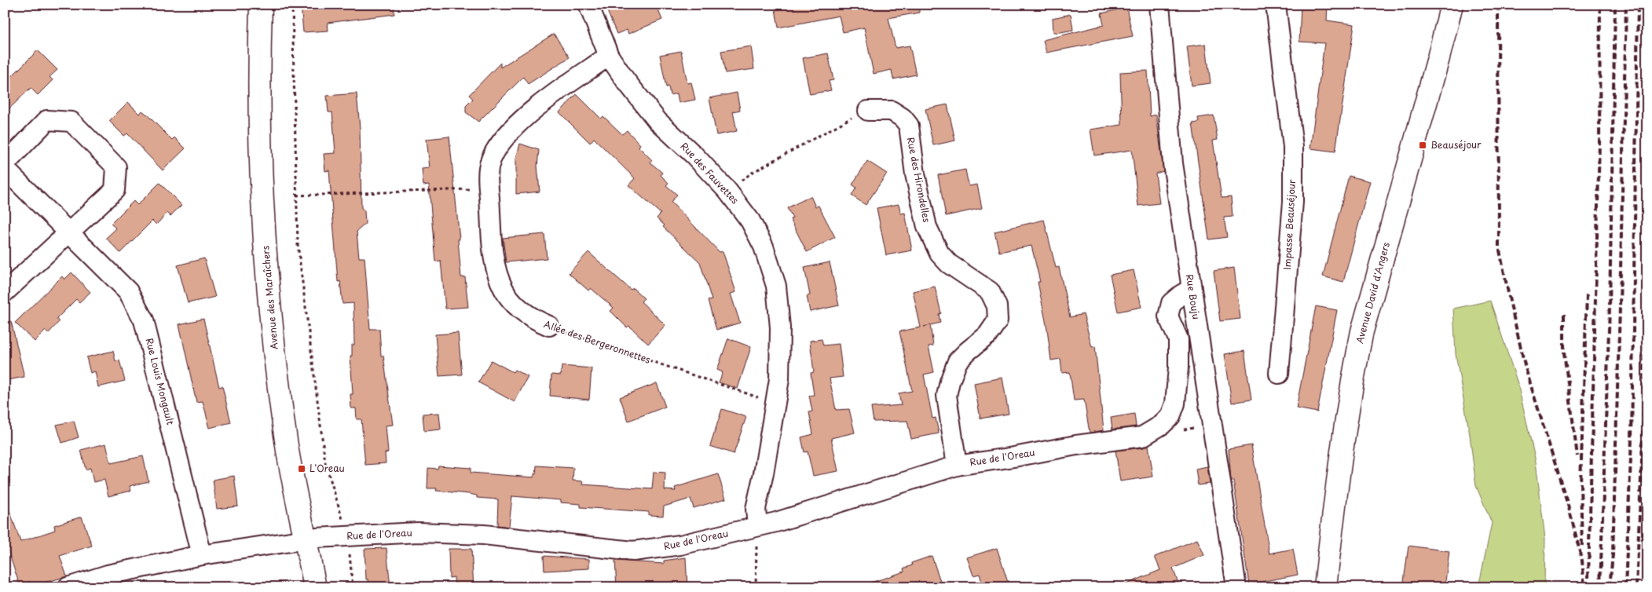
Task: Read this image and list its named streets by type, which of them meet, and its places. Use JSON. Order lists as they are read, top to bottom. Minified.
{"streets":{"street":["Rue des Fauvettes","Rue des Hirondelles","Impasse Beauséjour","Avenue David d'Angers","Rue Bouju","Avenue des Maraîchers","Allée des Bergeronnettes","Rue Louis Mongault","Rue de l'Oreau"]},"crossings":[["Rue des Fauvettes","Allée des Bergeronnettes"],["Rue des Fauvettes","Rue de l'Oreau"],["Rue des Hirondelles","Rue de l'Oreau"],["Rue Bouju","Rue de l'Oreau"],["Avenue des Maraîchers","Rue de l'Oreau"],["Rue Louis Mongault","Rue de l'Oreau"]],"places":{"transit":["Beauséjour","L'Oreau"]}}
